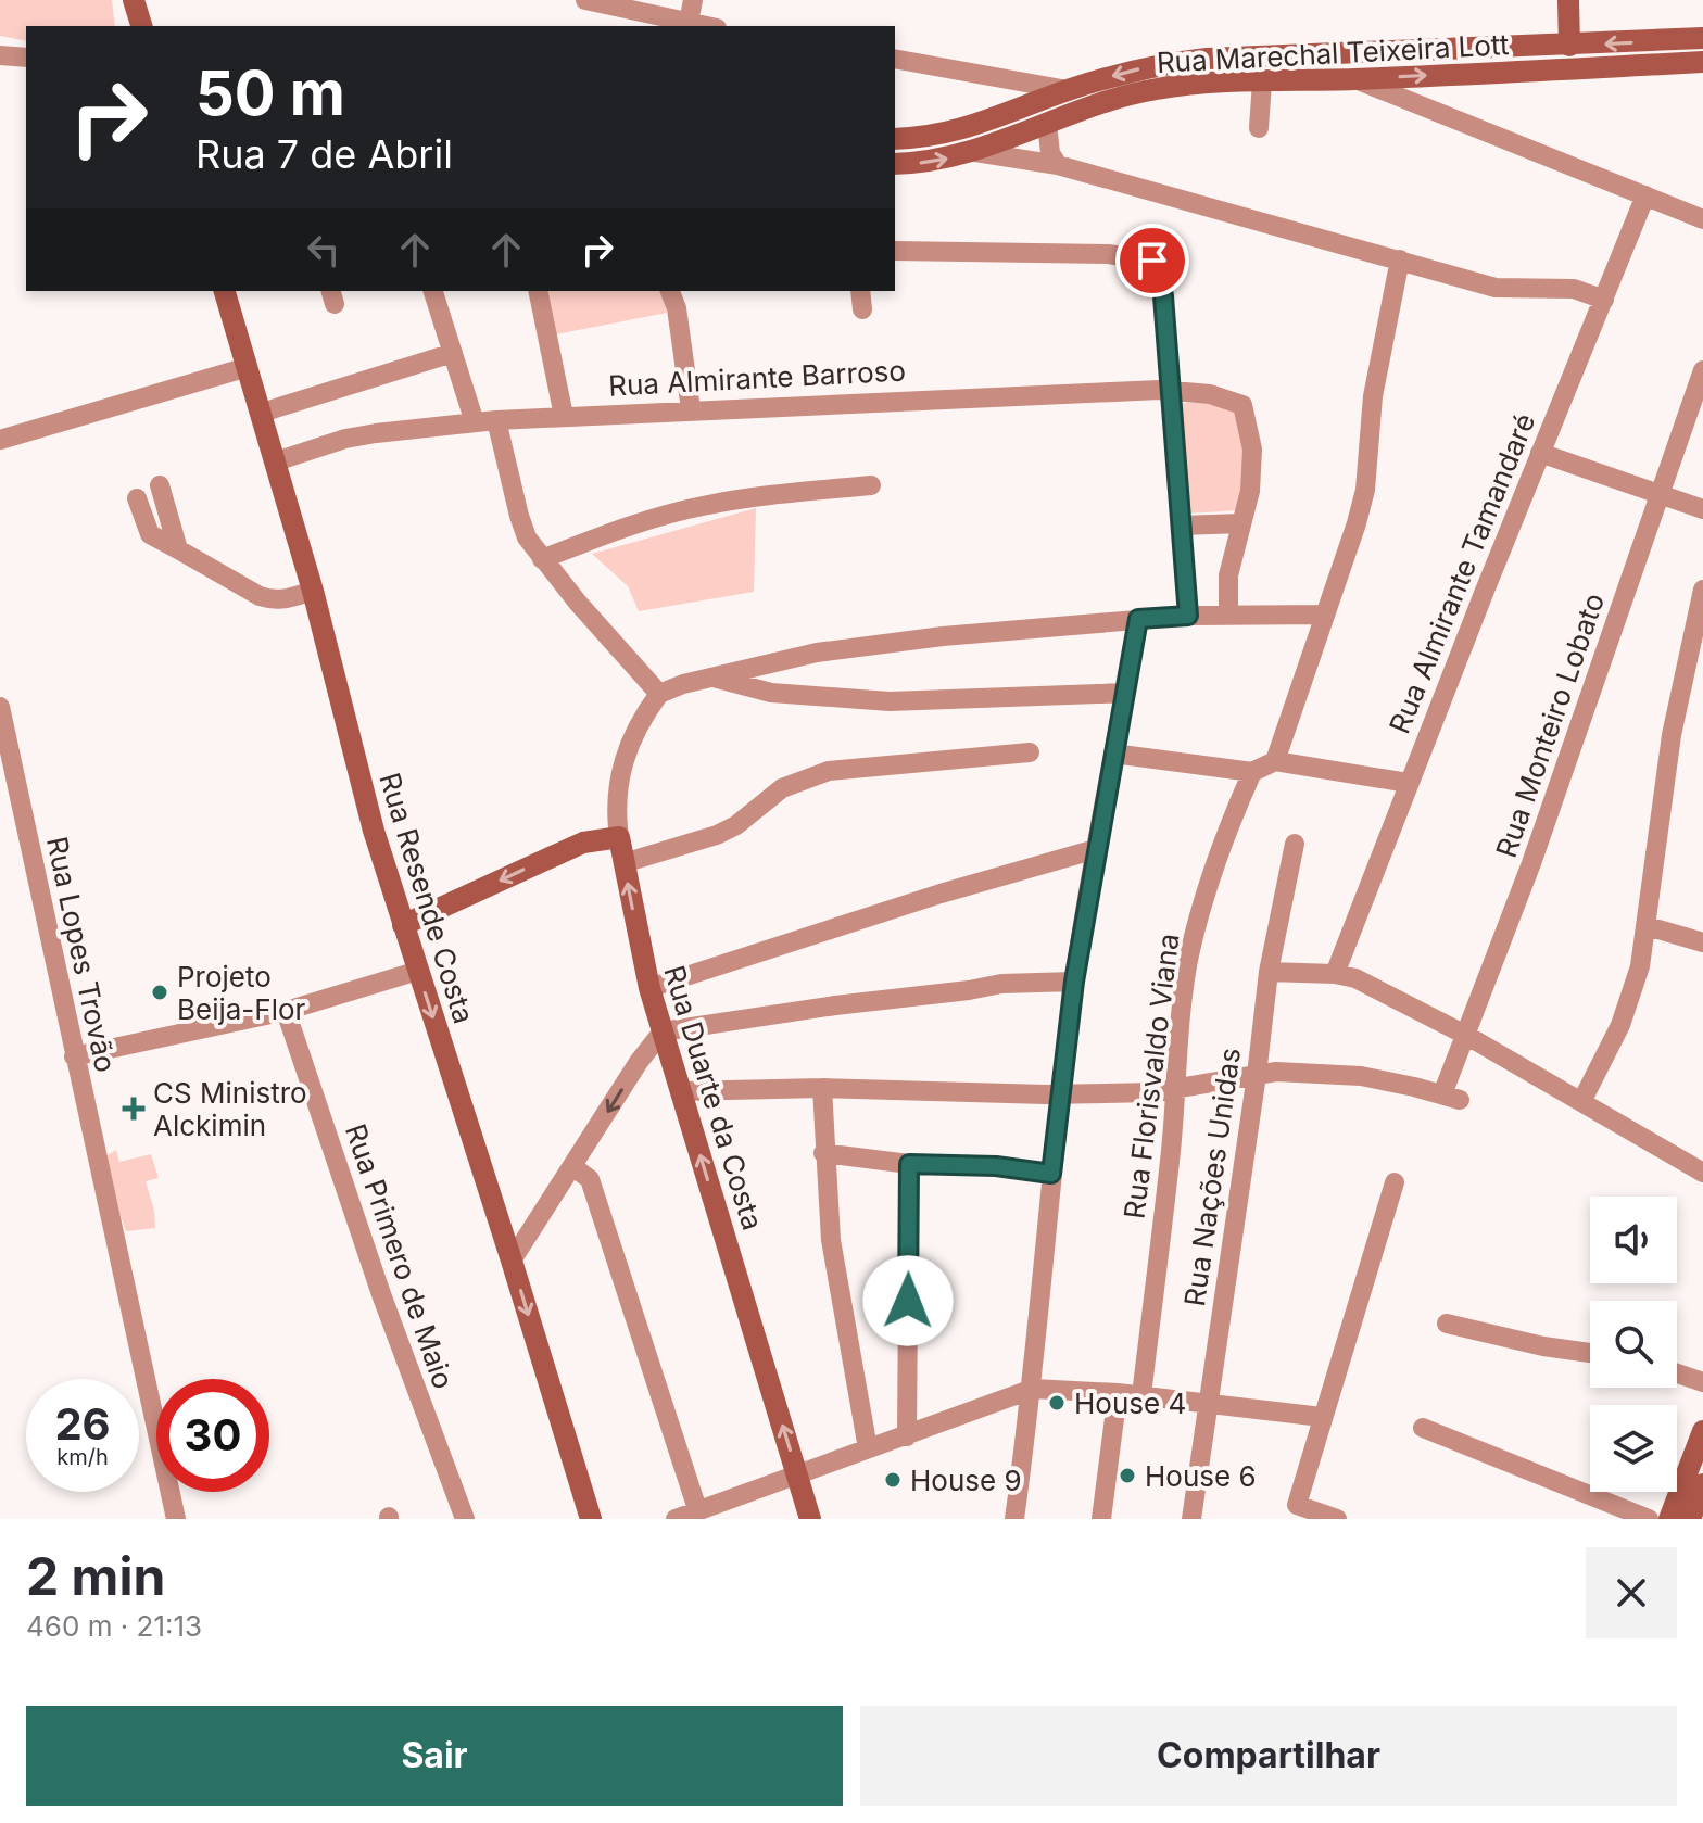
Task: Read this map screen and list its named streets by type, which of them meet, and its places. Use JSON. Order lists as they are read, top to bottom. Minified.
{"streets":{"main road":["Rua Marechal Teixeira Lott","Rua Resende Costa","Rua Duarte da Costa"],"street":["Rua Almirante Barroso","Rua Almirante Tamandaré","Rua Monteiro Lobato","Rua Lopes Trovão","Rua Florisvaldo Viana","Rua Nações Unidas","Rua Primero de Maio"]},"crossings":[["Rua Almirante Barroso","Rua Resende Costa"],["Rua Monteiro Lobato","Rua Nações Unidas"]],"one_way":["Rua Resende Costa"],"places":{"other":["Projeto Beija-Flor","House 4","House 6","House 9"],"health":["CS Ministro Alckimin"]},"page":{"turn":["50 m","Rua 7 de Abril"],"speed":"26 km/h","limit":"30","heading":["2 min","460 m · 21:13"],"buttons":["Sair","Compartilhar"]}}
